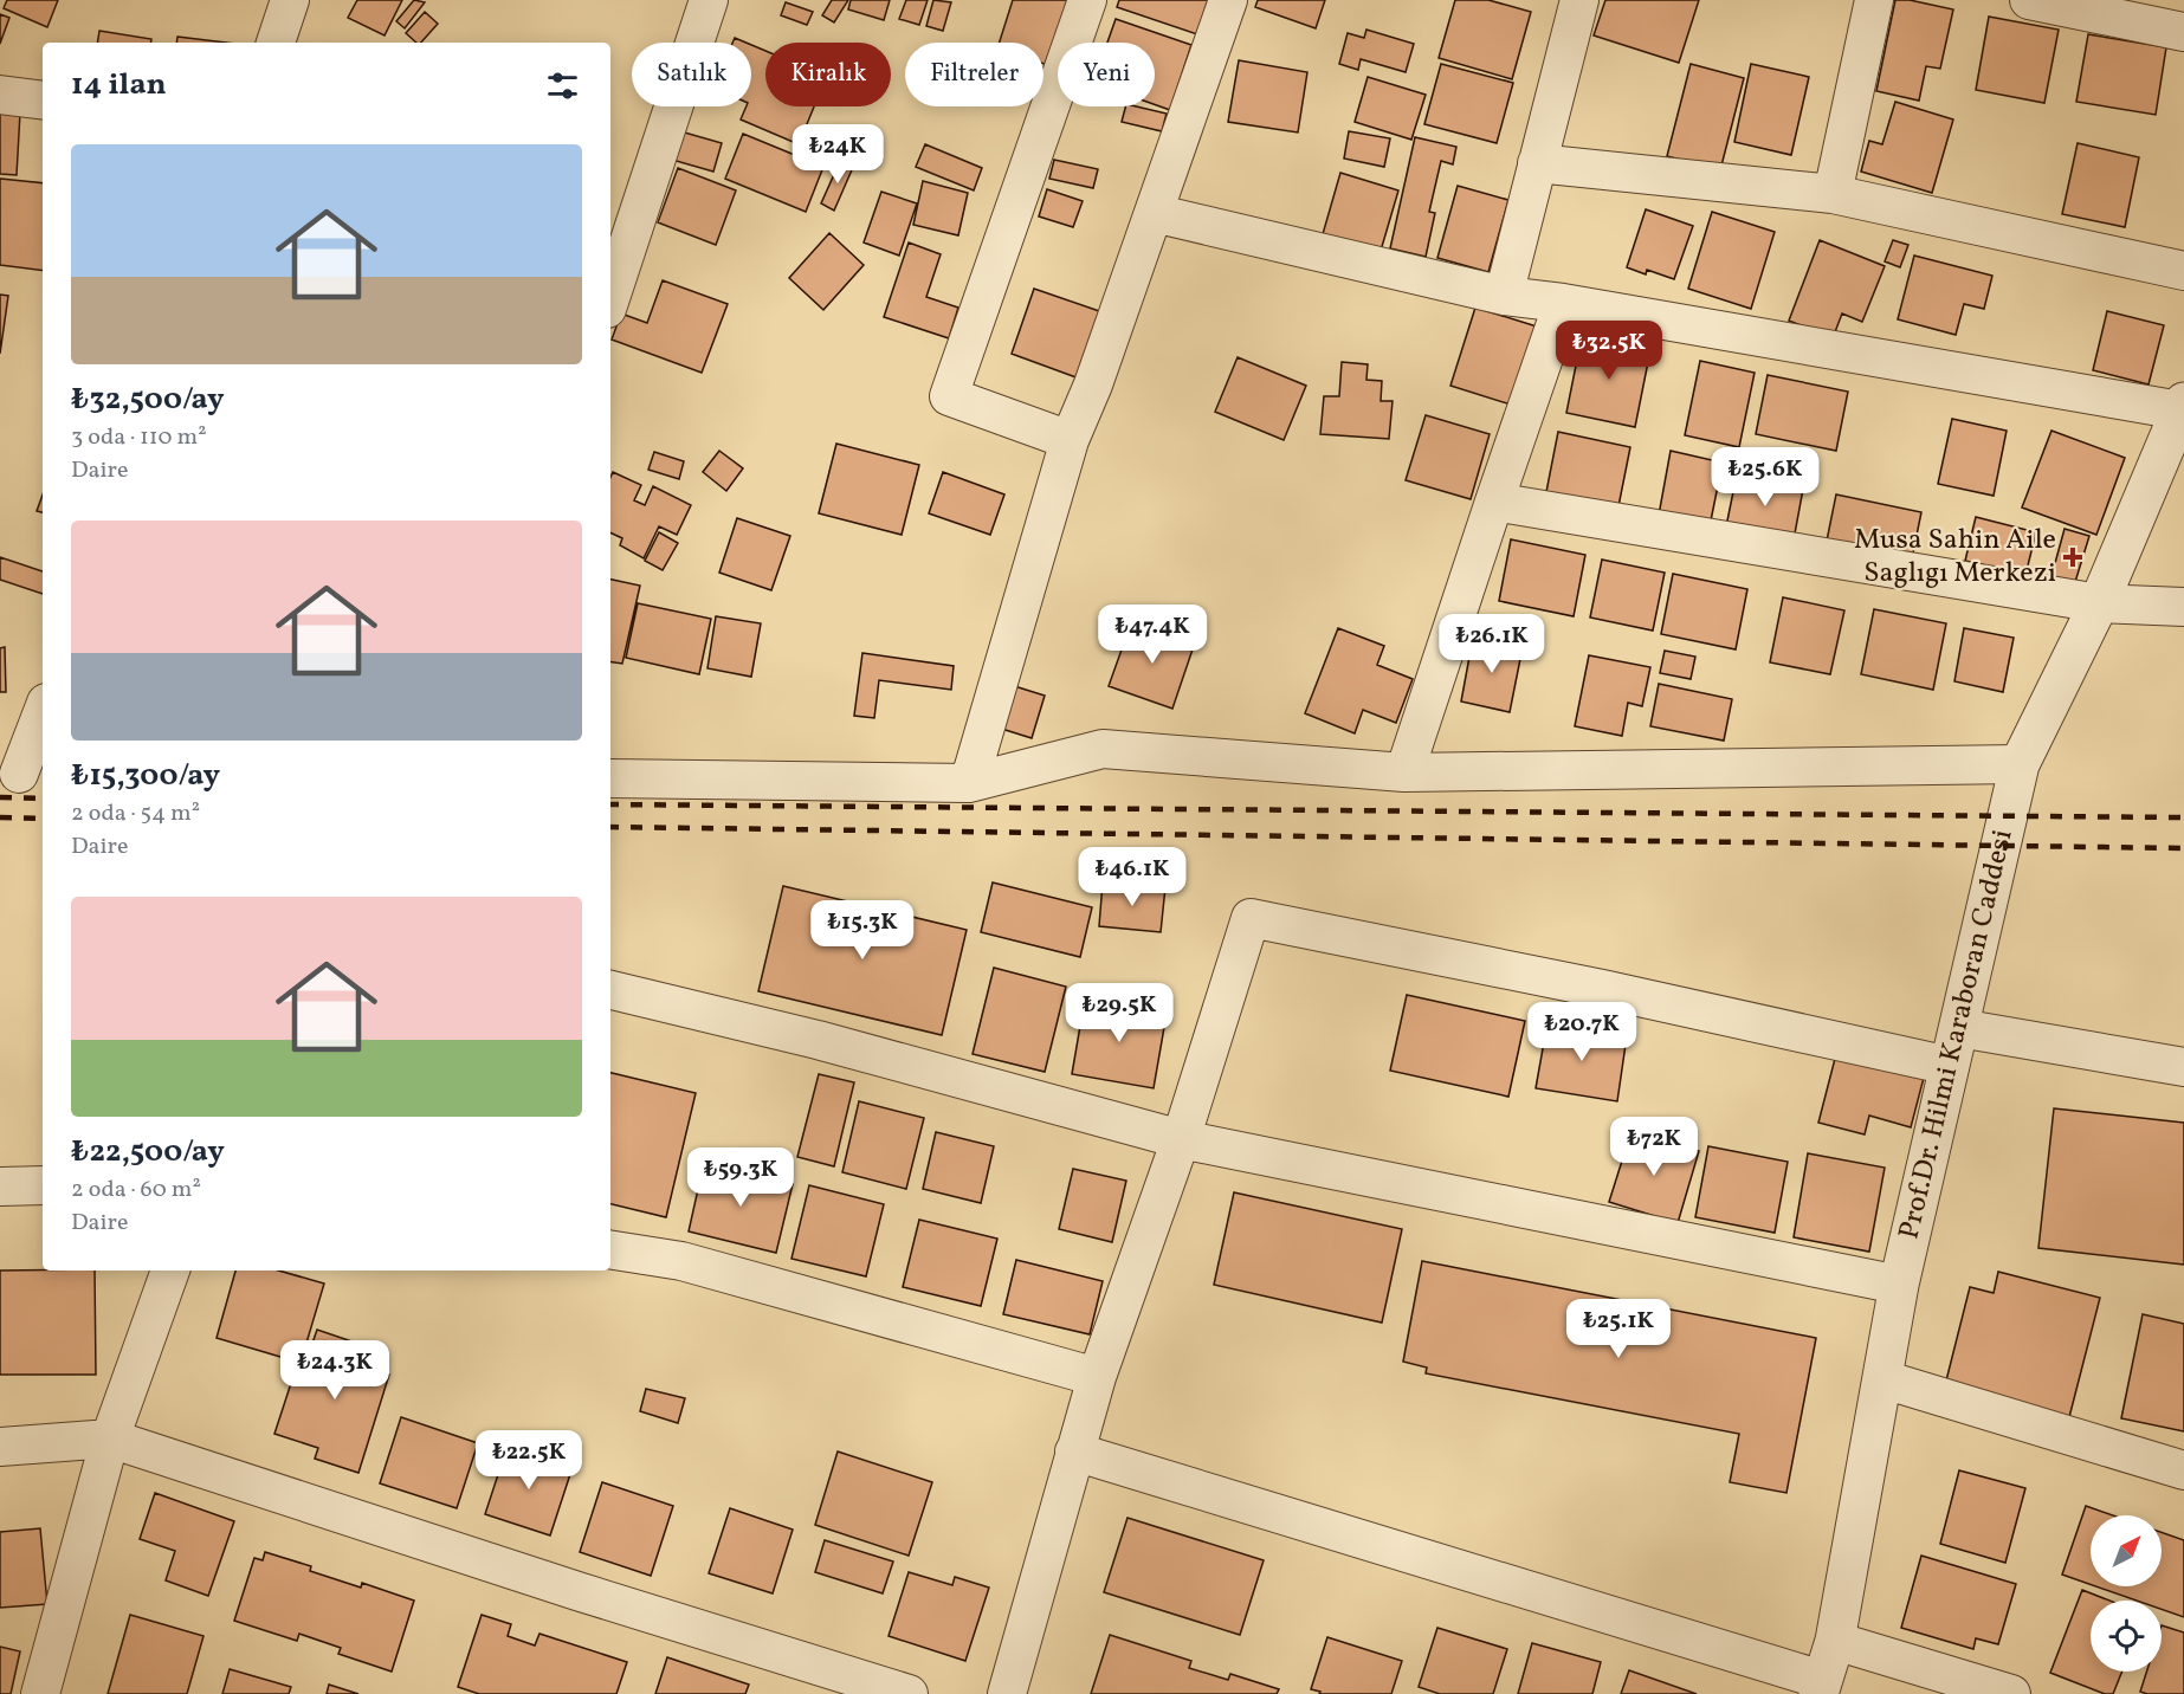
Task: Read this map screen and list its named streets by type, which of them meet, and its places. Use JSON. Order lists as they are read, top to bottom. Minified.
{"streets":{"street":["Prof.Dr. Hilmi Karaboran Caddesi"]},"places":{"health":["Musa Sahin Aile Saglıgı Merkezi"]},"north":"top right","page":{"chip":["Satılık","Kiralık","Filtreler","Yeni"],"heading":"14 ilan","price":["₺24K","₺32.5K","₺25.6K","₺47.4K","₺26.1K","₺46.1K","₺15.3K","₺29.5K","₺20.7K","₺72K","₺59.3K","₺25.1K","₺24.3K","₺22.5K"],"list":[{"name":"₺32,500/ay","note":"3 oda · 110 m² · Daire"},{"name":"₺15,300/ay","note":"2 oda · 54 m² · Daire"},{"name":"₺22,500/ay","note":"2 oda · 60 m² · Daire"}]}}
